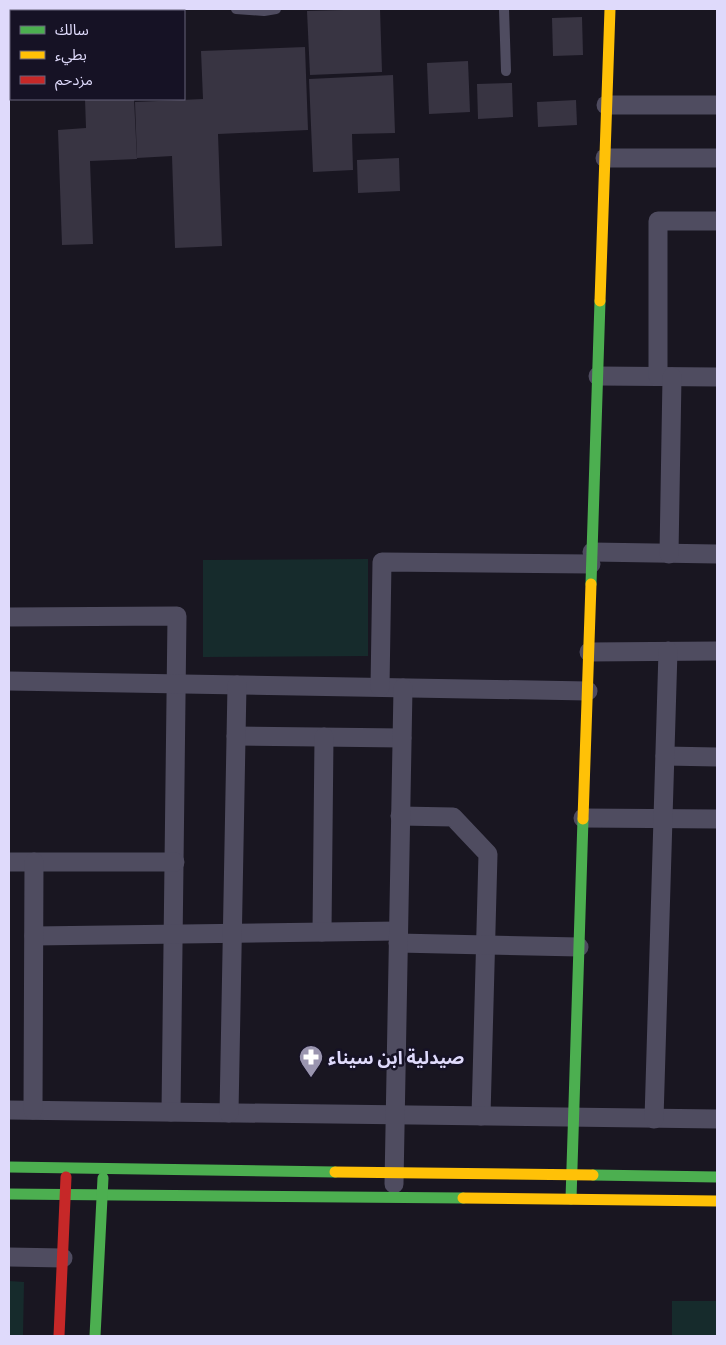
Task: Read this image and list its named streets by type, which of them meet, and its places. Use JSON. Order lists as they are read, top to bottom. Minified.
{"places":{"pharmacy":["صيدلية ابن سيناء"]},"legend":["سالك","بطيء","مزدحم"]}
